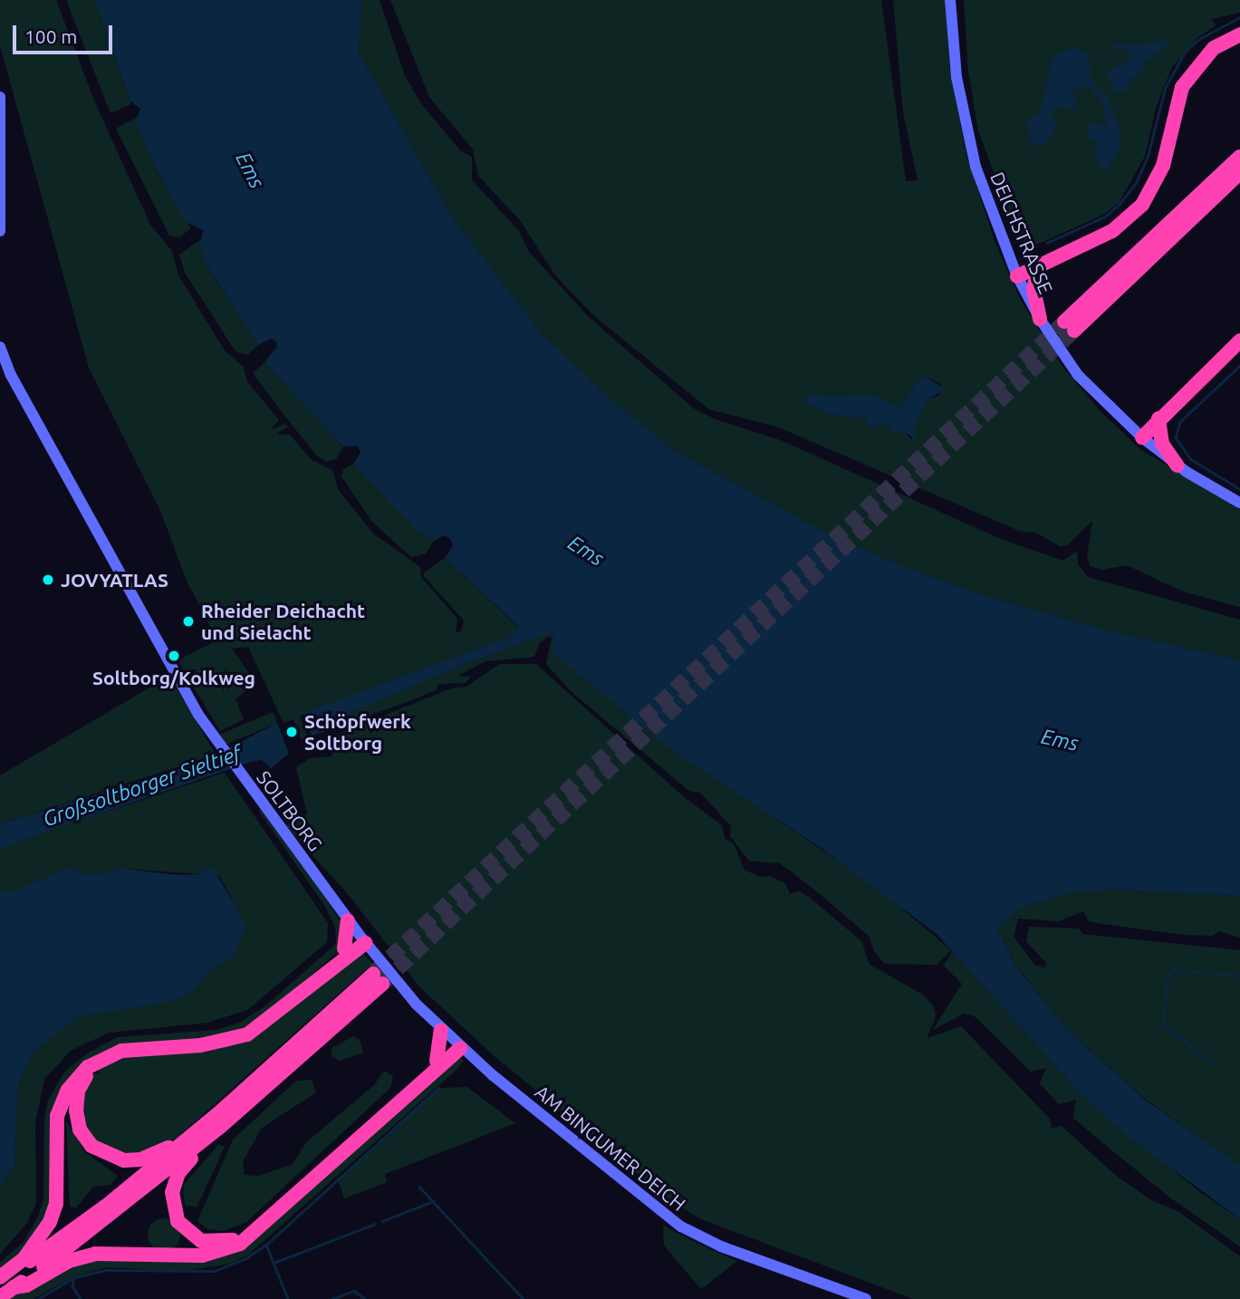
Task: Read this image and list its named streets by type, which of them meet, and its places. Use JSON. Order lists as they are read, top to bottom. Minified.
{"streets":{"main road":["DEICHSTRASSE","SOLTBORG","AM BINGUMER DEICH"]},"crossings":[["SOLTBORG","AM BINGUMER DEICH"]],"water":["Ems","Großsoltborger Sieltief"],"places":["JOVYATLAS","Rheider Deichacht und Sielacht","Soltborg/Kolkweg","Schöpfwerk Soltborg"],"scale_bar":"100 m"}
